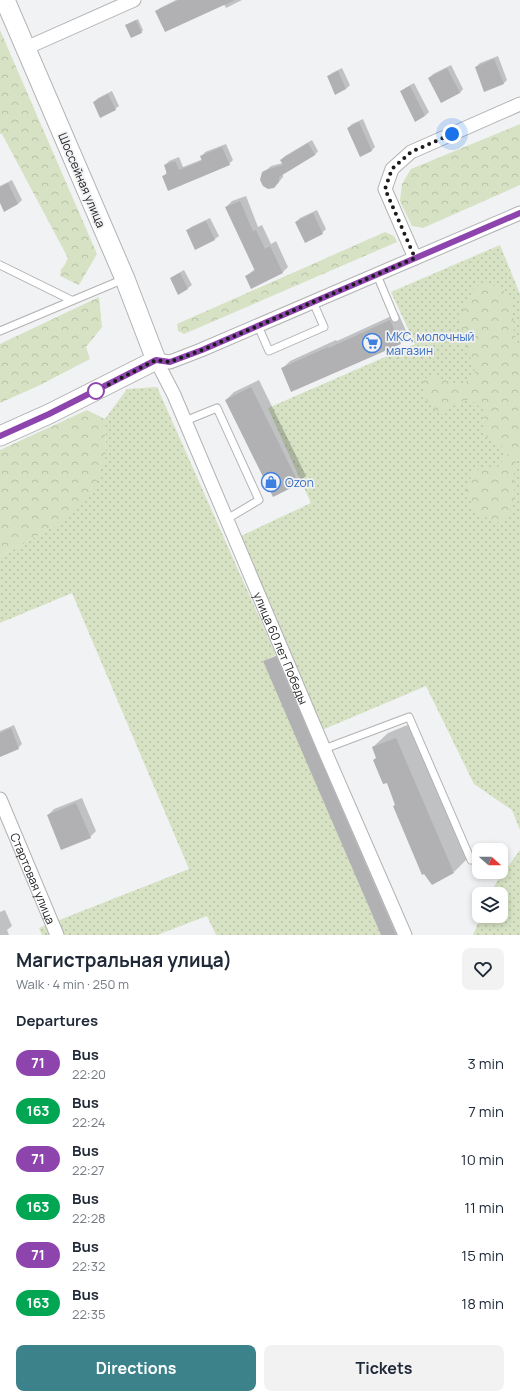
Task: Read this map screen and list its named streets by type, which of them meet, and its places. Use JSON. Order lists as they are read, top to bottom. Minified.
{"streets":{"street":["Шоссейная улица","улица 60 лет Победы","Стартовая улица"]},"crossings":[["Шоссейная улица","улица 60 лет Победы"]],"places":{"supermarket":["МКС, молочный магазин"],"shop":["Ozon"]},"lines":["bus line 71"],"north":"right","page":{"heading":[["Магистральная улица)","Walk · 4 min · 250 m"],"Departures"],"list":[{"mark":"71","name":"Bus","note":"22:20","value":"3 min"},{"mark":"163","name":"Bus","note":"22:24","value":"7 min"},{"mark":"71","name":"Bus","note":"22:27","value":"10 min"},{"mark":"163","name":"Bus","note":"22:28","value":"11 min"},{"mark":"71","name":"Bus","note":"22:32","value":"15 min"},{"mark":"163","name":"Bus","note":"22:35","value":"18 min"}],"buttons":["Directions","Tickets"]}}
